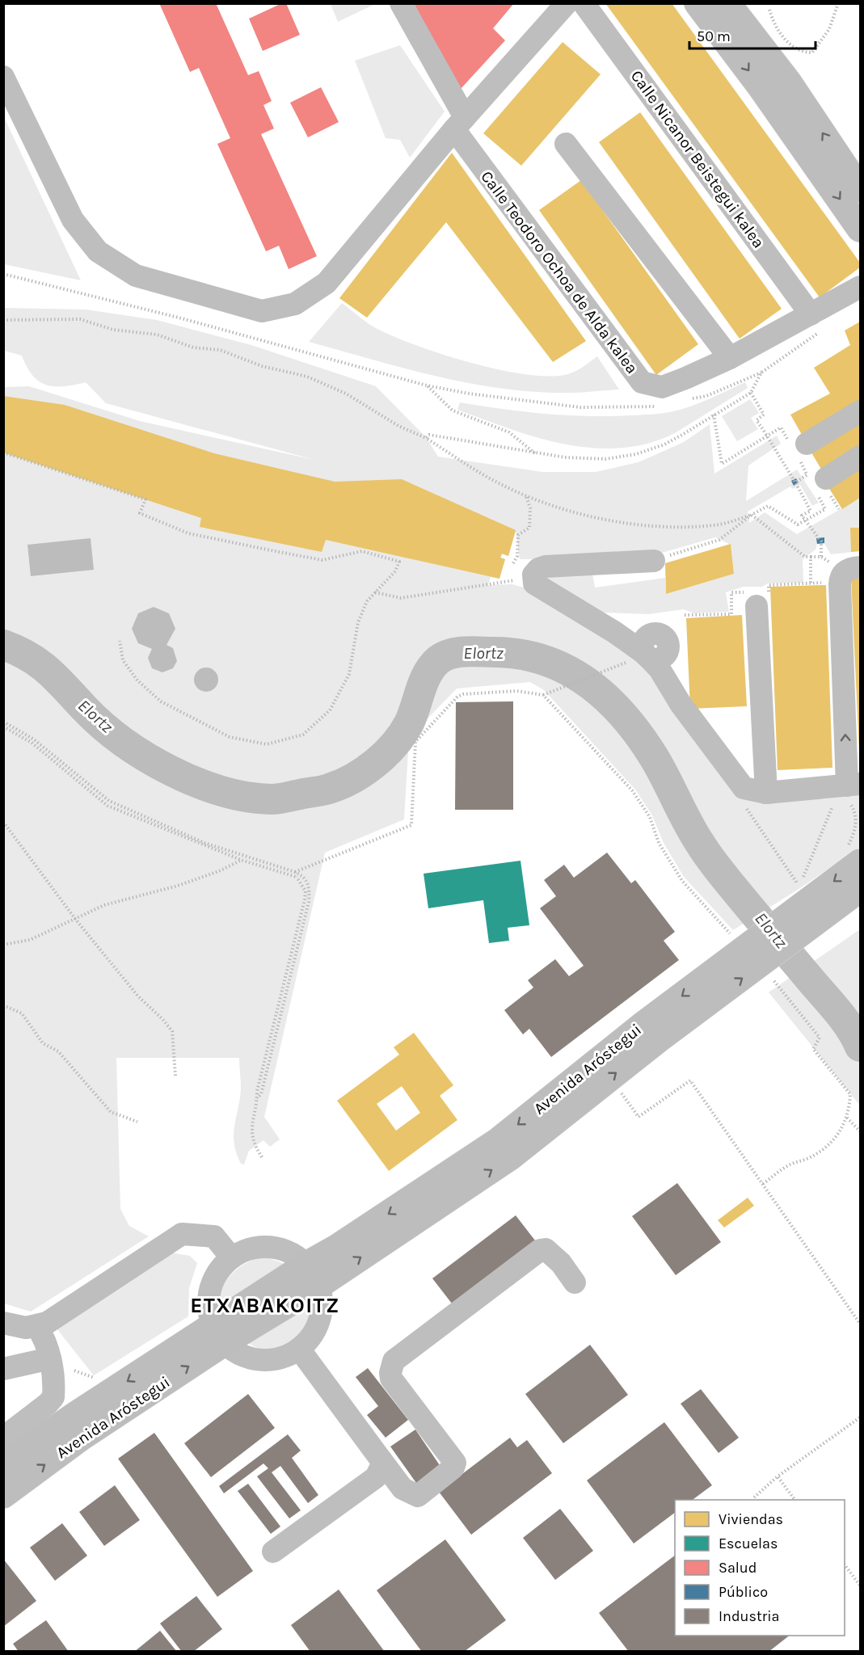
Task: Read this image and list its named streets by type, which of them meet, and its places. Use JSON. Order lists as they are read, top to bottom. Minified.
{"streets":{"main road":["Avenida Aróstegui"],"street":["Calle Nicanor Beistegui kalea","Calle Teodoro Ochoa de Alda kalea"]},"crossings":[["Calle Nicanor Beistegui kalea","Calle Teodoro Ochoa de Alda kalea"]],"districts":["ETXABAKOITZ"],"water":["Elortz"],"legend":["Viviendas","Escuelas","Salud","Público","Industria"],"scale_bar":"50 m"}
